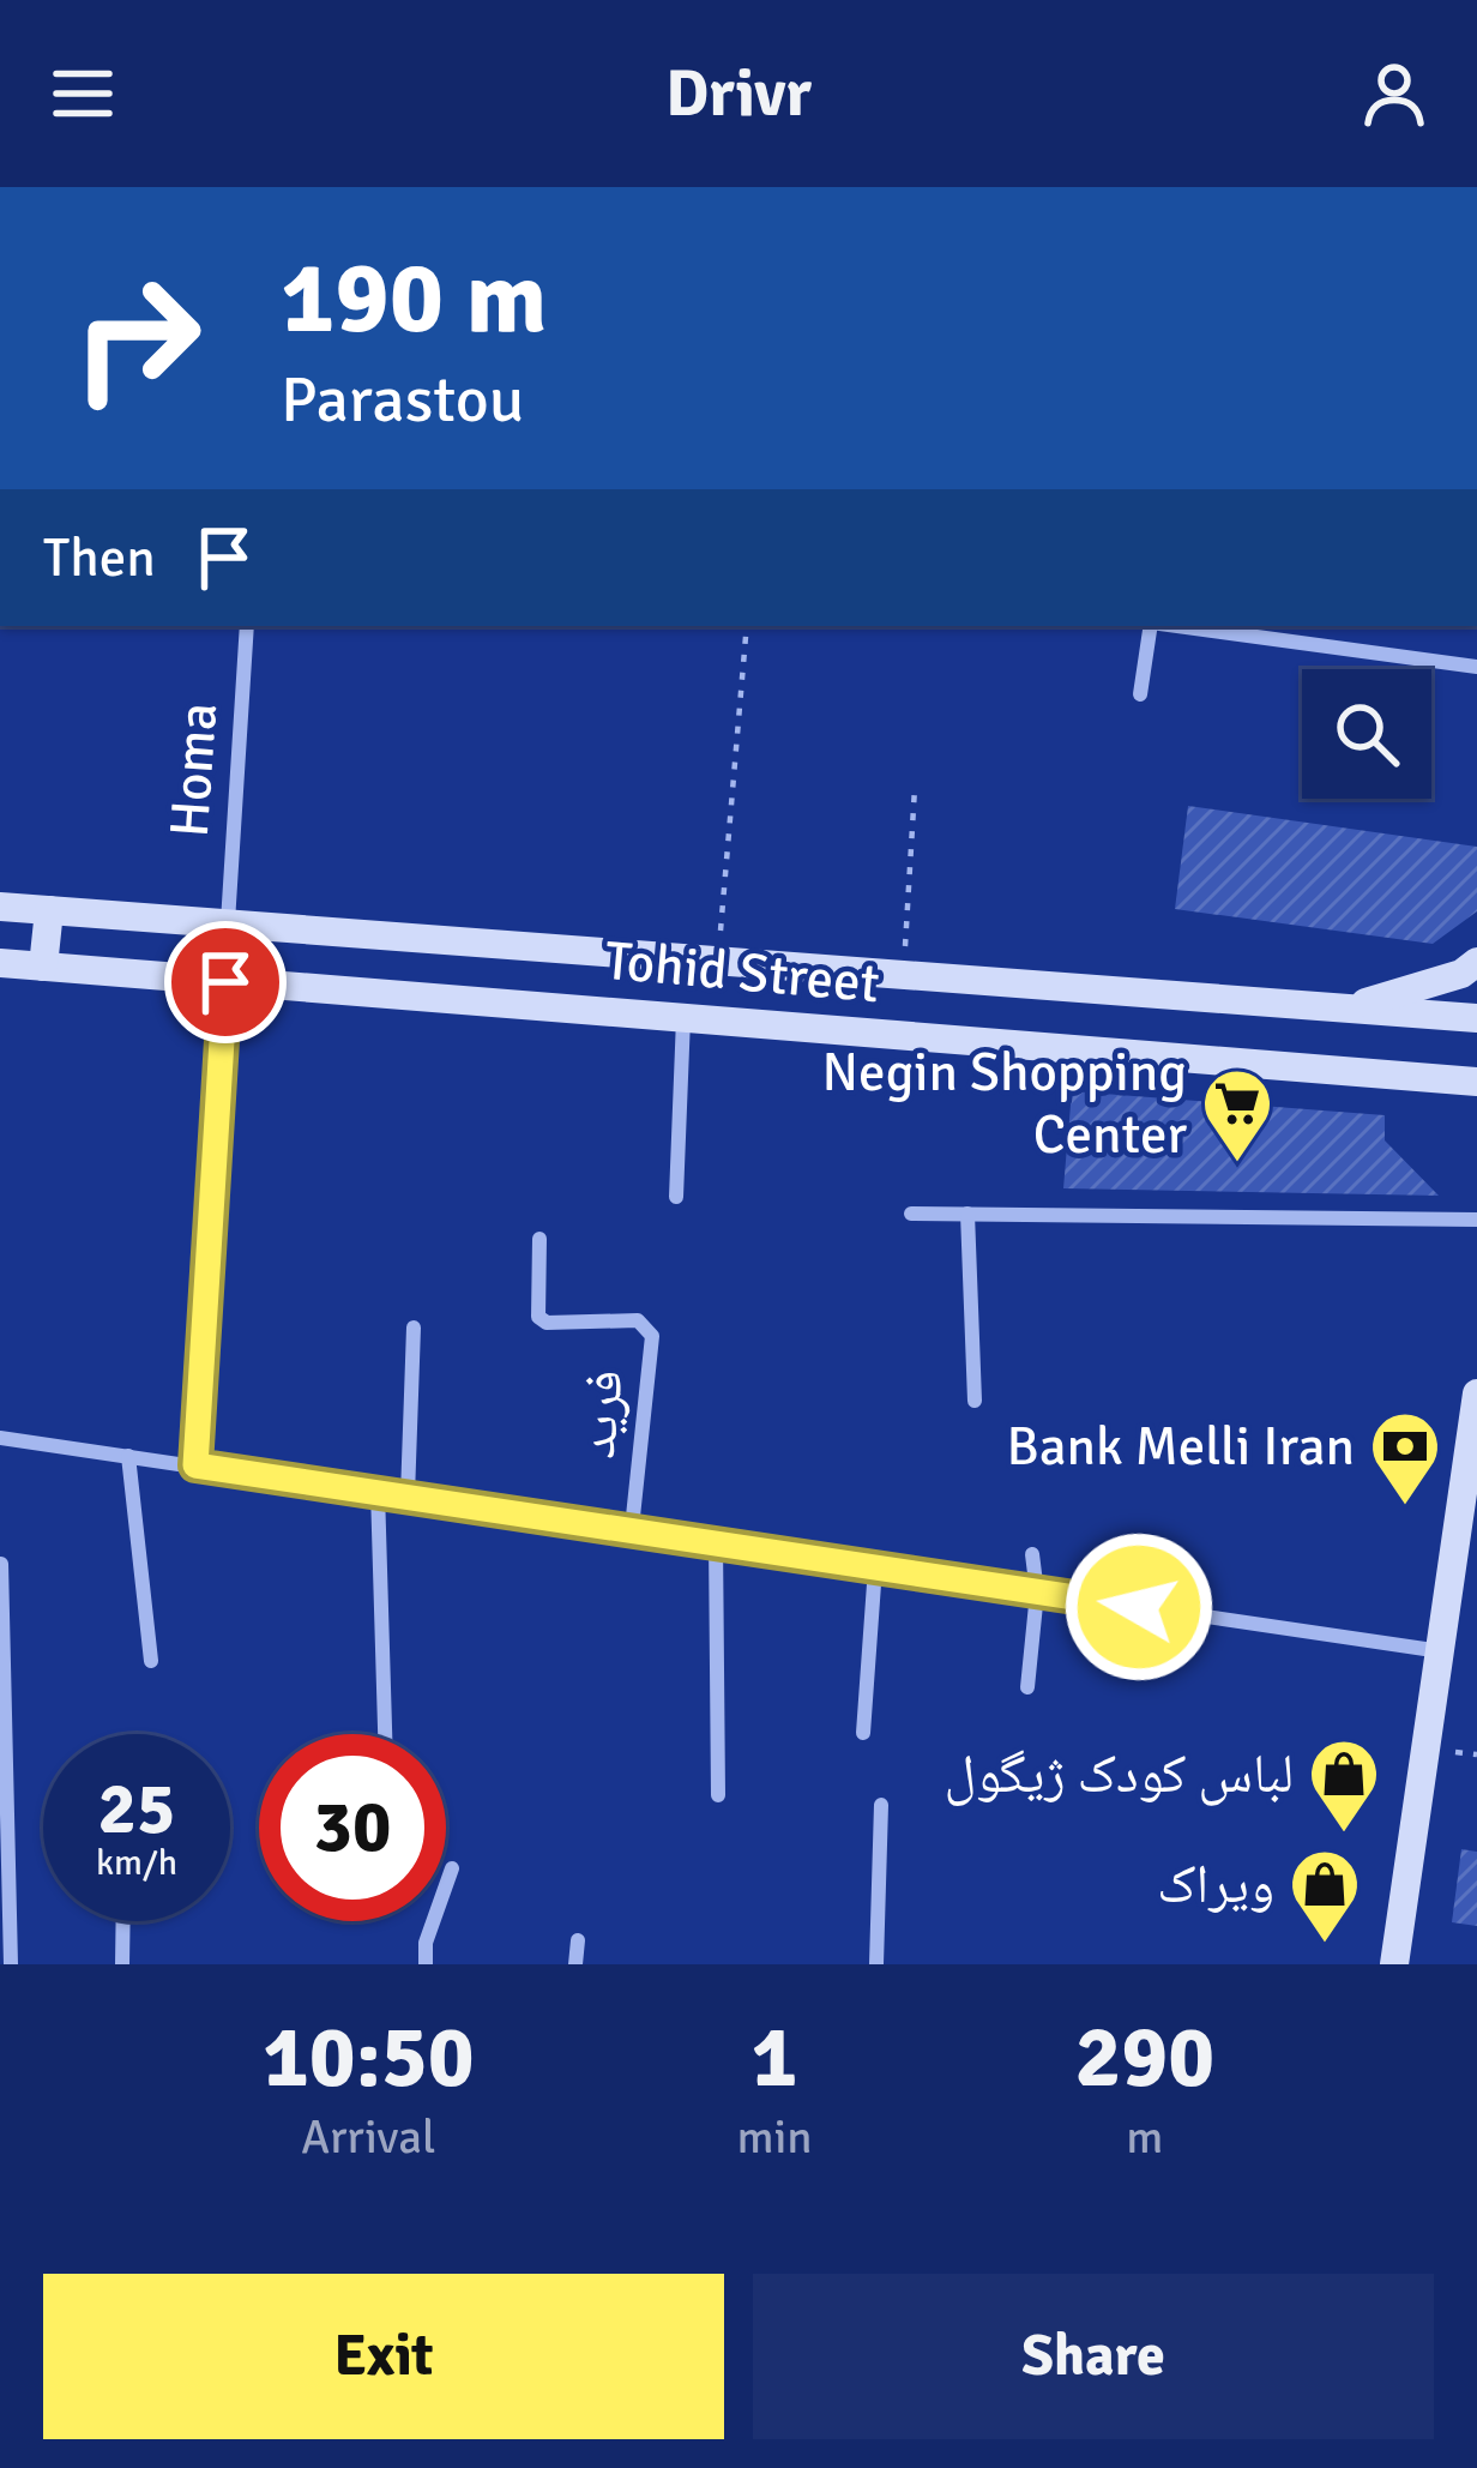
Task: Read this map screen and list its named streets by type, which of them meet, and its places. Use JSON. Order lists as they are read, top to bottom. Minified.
{"streets":{"main road":["Tohid Street"],"street":["Homa","فرید"]},"crossings":[["Homa","Tohid Street"]],"places":{"supermarket":["Negin Shopping Center"],"bank":["Bank Melli Iran"],"shop":["لباس کودک ژیگول","ویراک"]},"page":{"header":"Drivr","turn":["190 m","Parastou"],"then":"Then","speed":"25 km/h","limit":"30","eta":["10:50","Arrival","1","min","290","m"],"buttons":["Exit","Share"]}}
